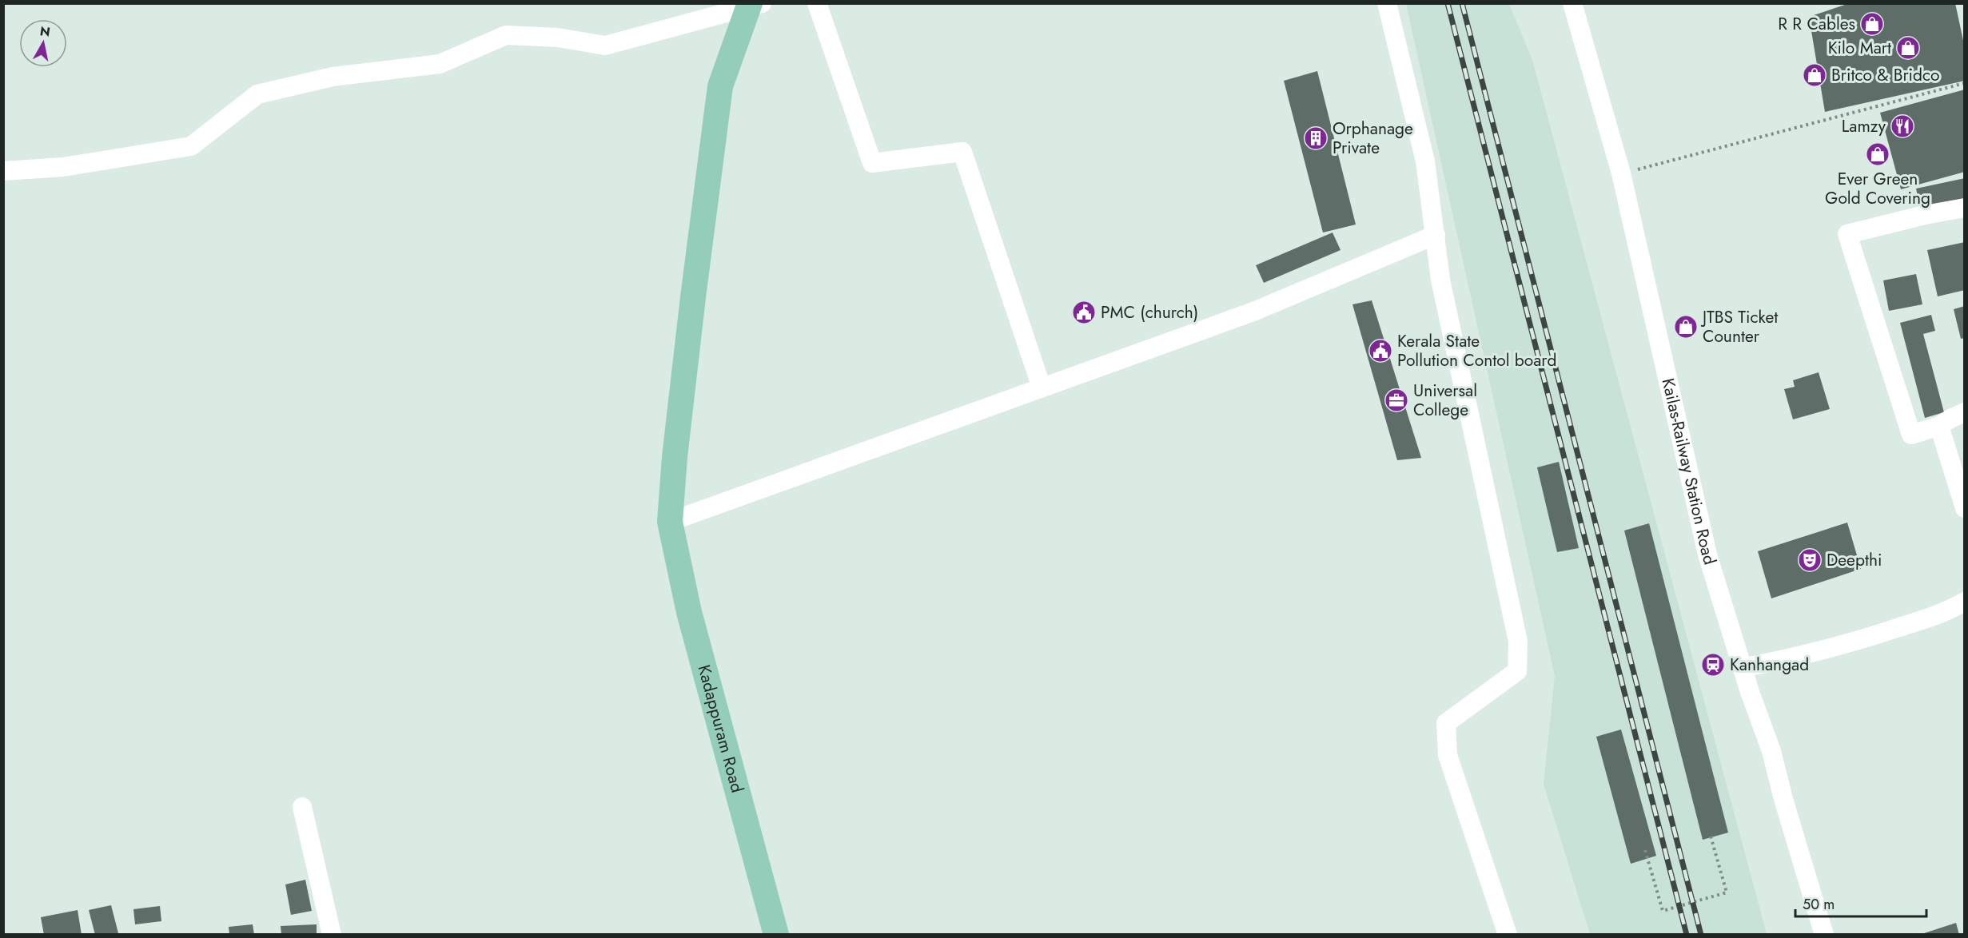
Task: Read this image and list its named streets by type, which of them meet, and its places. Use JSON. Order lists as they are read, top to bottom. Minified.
{"streets":{"main road":["Kadappuram Road"],"street":["Kailas-Railway Station Road"]},"places":{"shop":["R R Cables","Kilo Mart","Britco & Bridco","Ever Green Gold Covering","JTBS Ticket Counter"],"restaurant":["Lamzy"],"building":["Orphanage Private"],"public building":["PMC (church)","Kerala State Pollution Contol board"],"office":["Universal College"],"theatre":["Deepthi"],"station":["Kanhangad"]},"scale_bar":"50 m","north":"top"}
